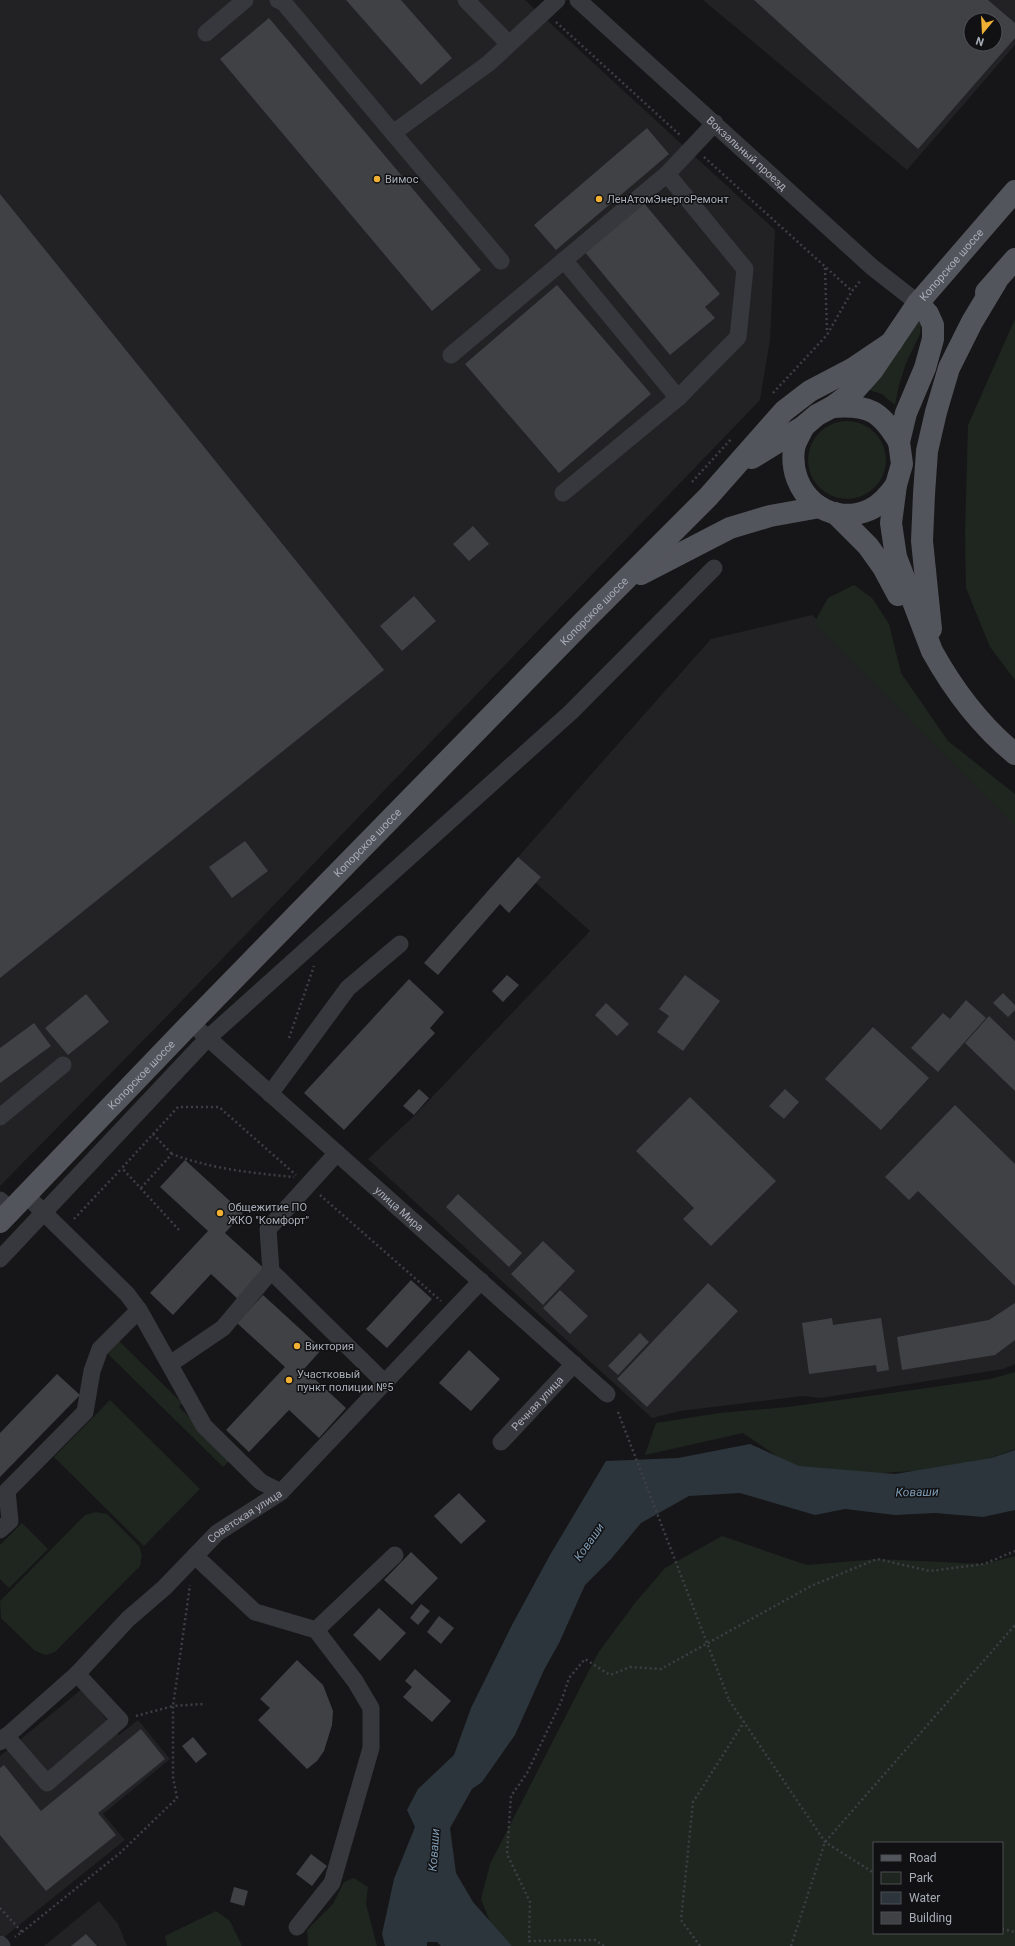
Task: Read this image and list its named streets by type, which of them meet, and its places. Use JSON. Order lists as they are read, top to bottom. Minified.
{"streets":{"main road":["Копорское шоссе"],"street":["Вокзальный проезд","улица Мира","Речная улица","Советская улица"]},"crossings":[["Вокзальный проезд","Копорское шоссе"],["Копорское шоссе","улица Мира"],["улица Мира","Речная улица"],["улица Мира","Советская улица"]],"water":["Коваши"],"places":["Вимос","ЛенАтомЭнергоРемонт","Общежитие ПО ЖКО \"Комфорт\"","Виктория","Участковый пункт полиции №5"],"legend":["Road","Park","Water","Building"],"north":"bottom"}
